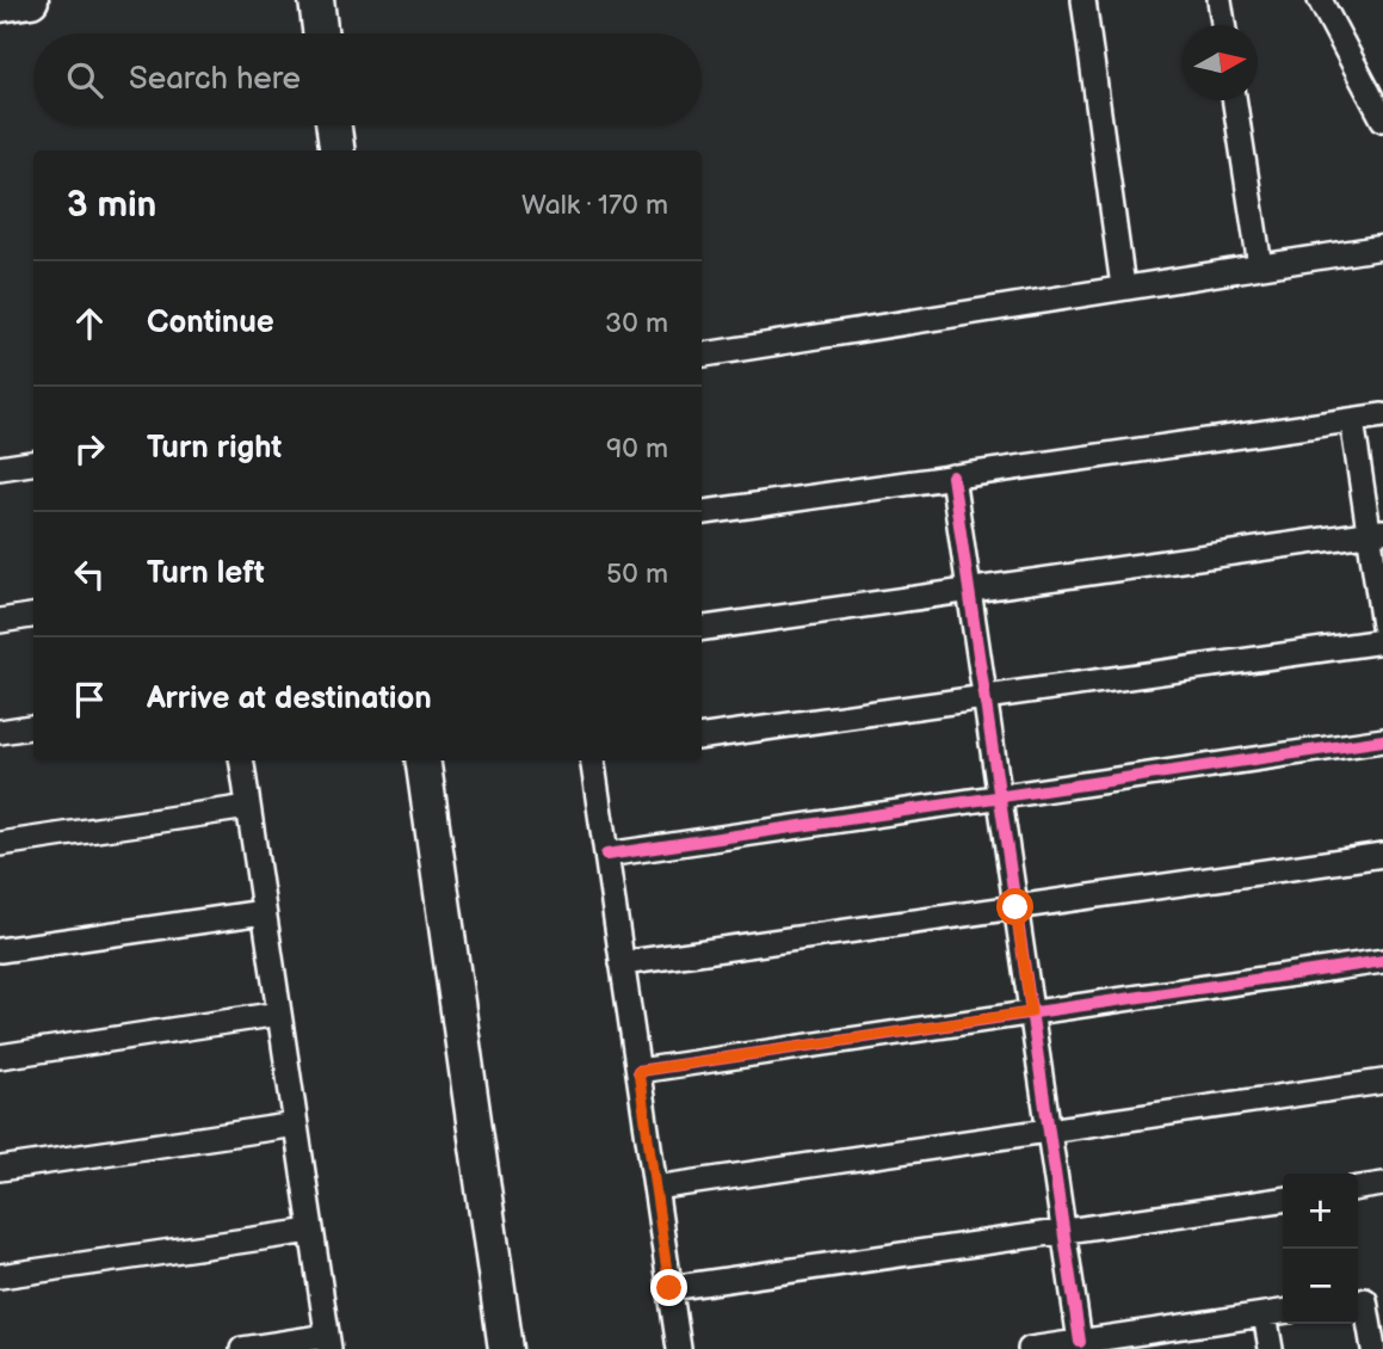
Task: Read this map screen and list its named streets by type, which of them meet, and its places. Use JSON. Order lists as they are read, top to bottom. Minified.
{"north":"right","page":{"search":"Search here","heading":["3 min","Walk · 170 m"],"list":[["Continue","30 m"],["Turn right","90 m"],["Turn left","50 m"],"Arrive at destination"],"map_buttons":["+","−"]}}
